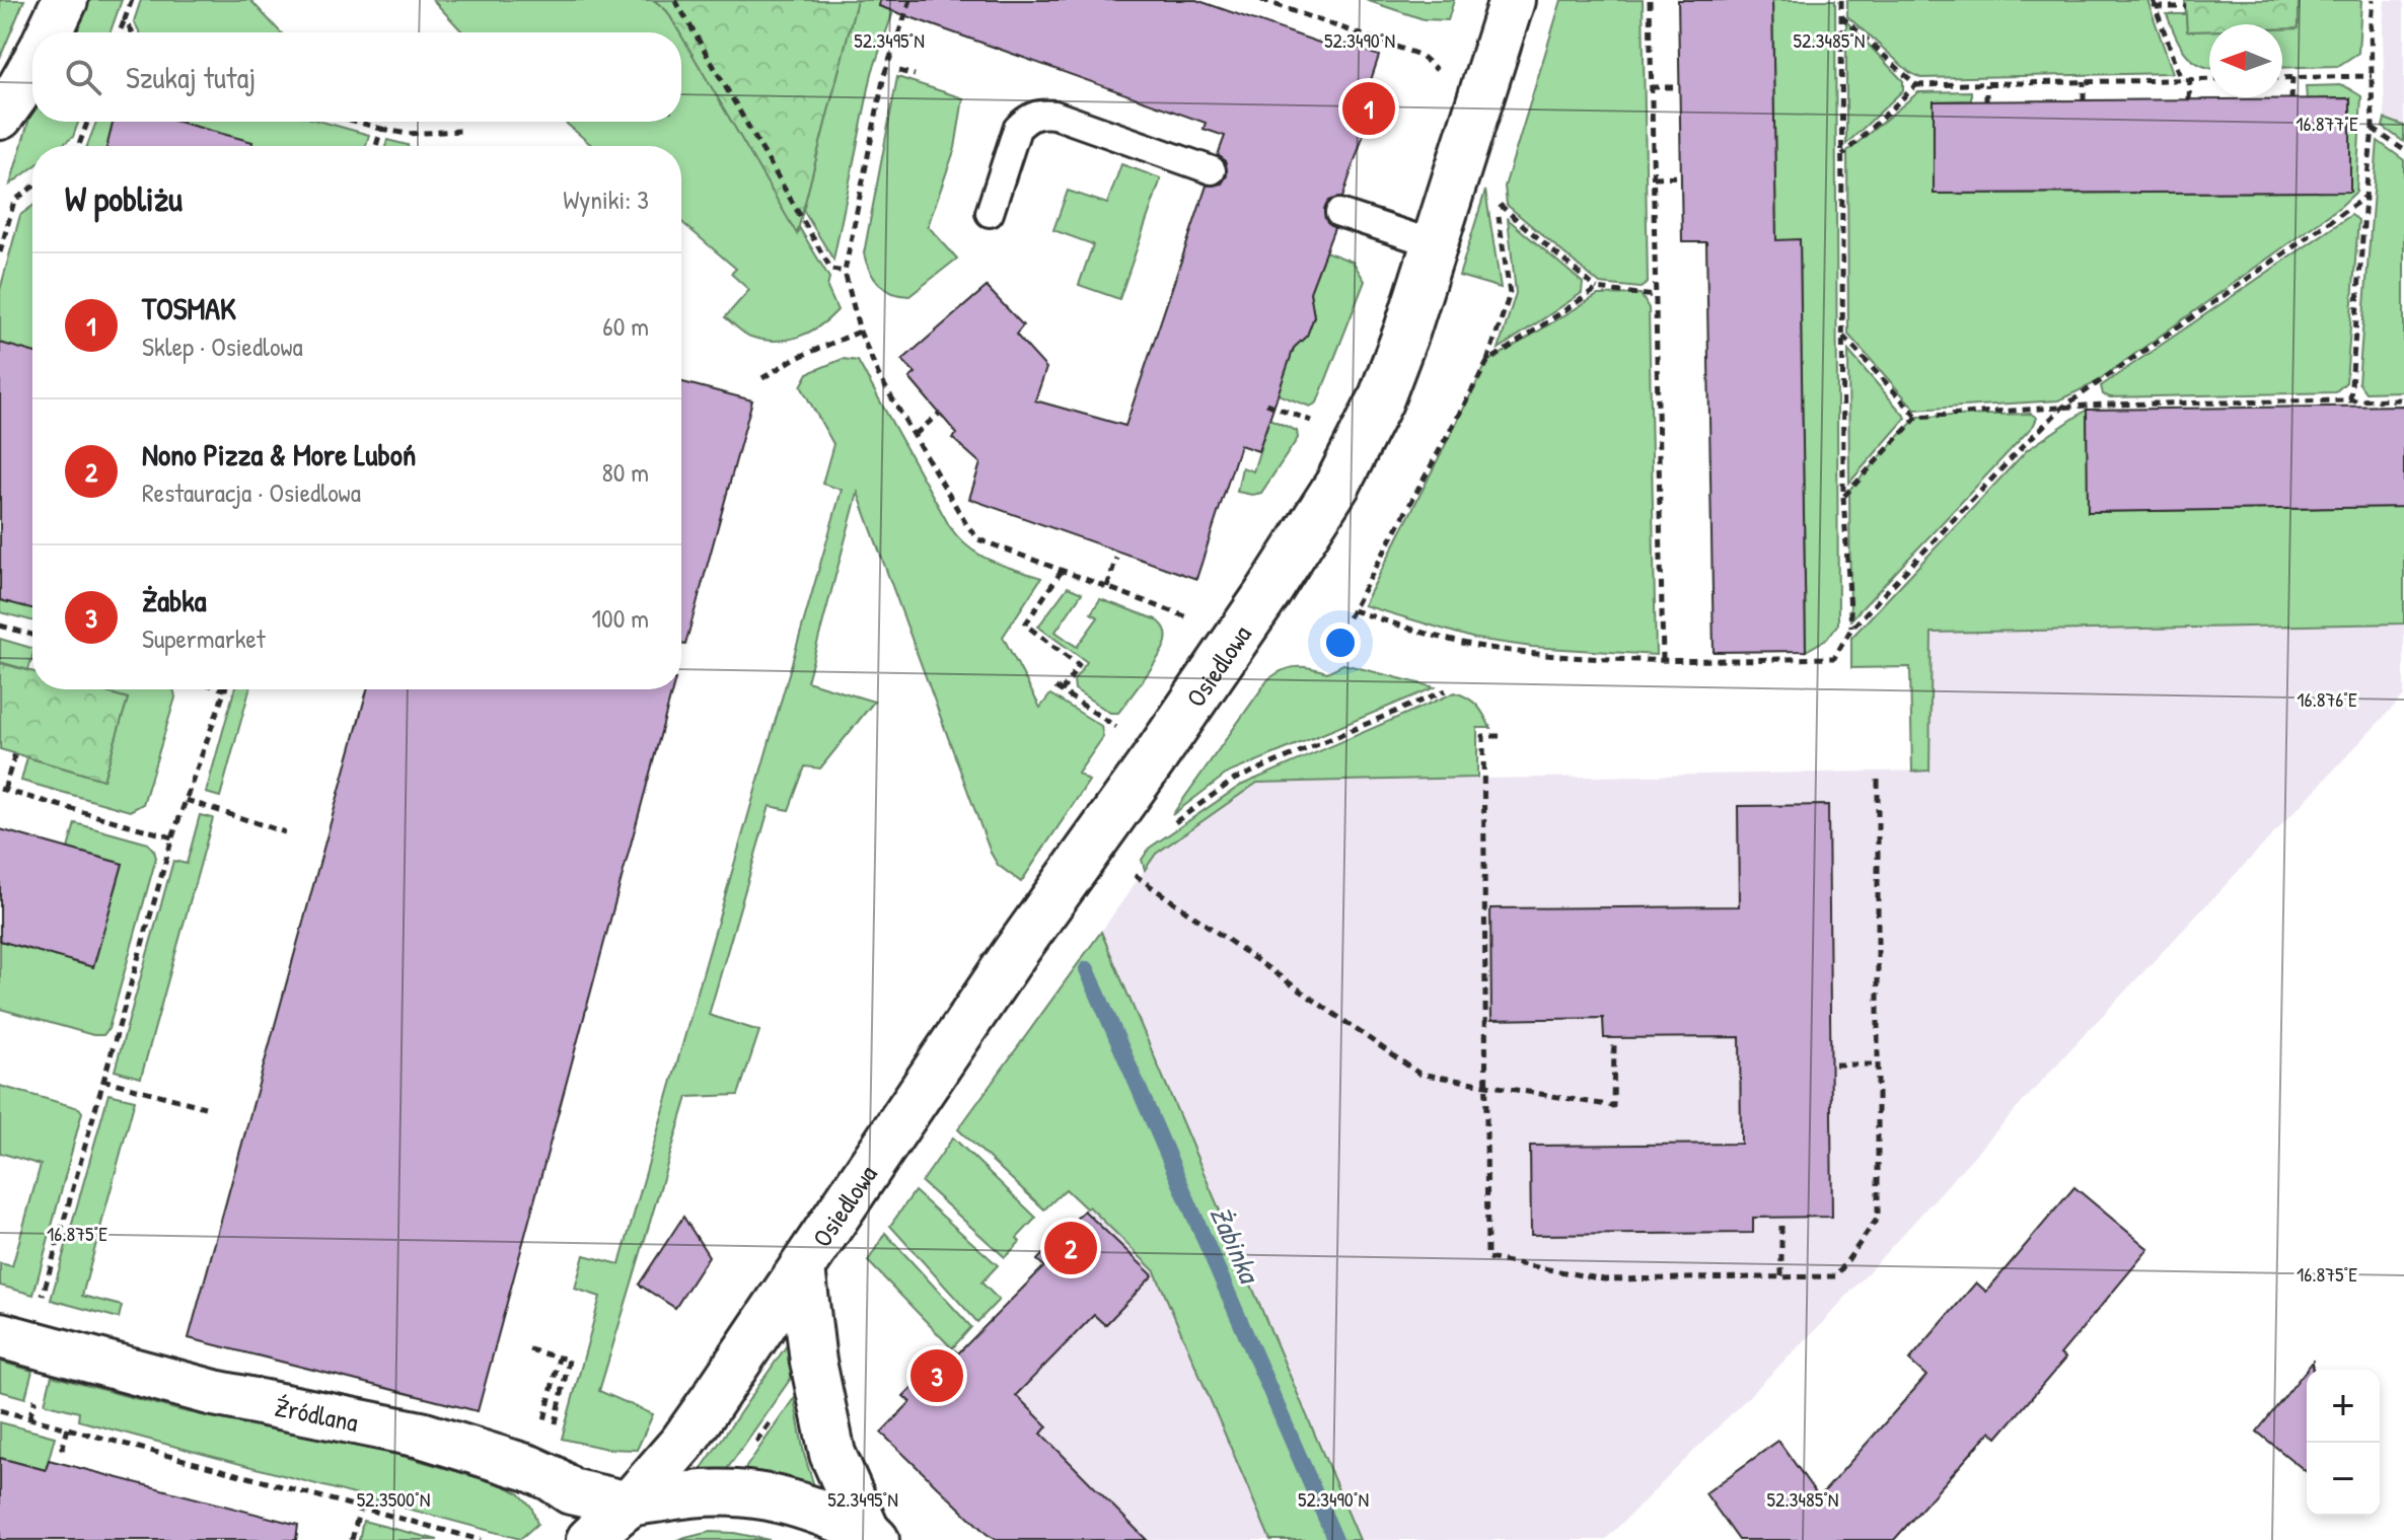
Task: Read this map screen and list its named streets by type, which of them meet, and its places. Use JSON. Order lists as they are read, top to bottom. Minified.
{"streets":{"street":["Osiedlowa","Źródlana"]},"crossings":[["Osiedlowa","Źródlana"]],"water":["Żabinka"],"north":"left","page":{"search":"Szukaj tutaj","pins":["1","2","3"],"heading":["W pobliżu","Wyniki: 3"],"list":[{"mark":"1","name":"TOSMAK","note":"Sklep · Osiedlowa","value":"60 m"},{"mark":"2","name":"Nono Pizza & More Luboń","note":"Restauracja · Osiedlowa","value":"80 m"},{"mark":"3","name":"Żabka","note":"Supermarket","value":"100 m"}],"map_buttons":["+","−"]},"coordinates":["52.3495°N","52.3490°N","52.3485°N","16.877°E","16.876°E","16.875°E","52.3500°N"]}
